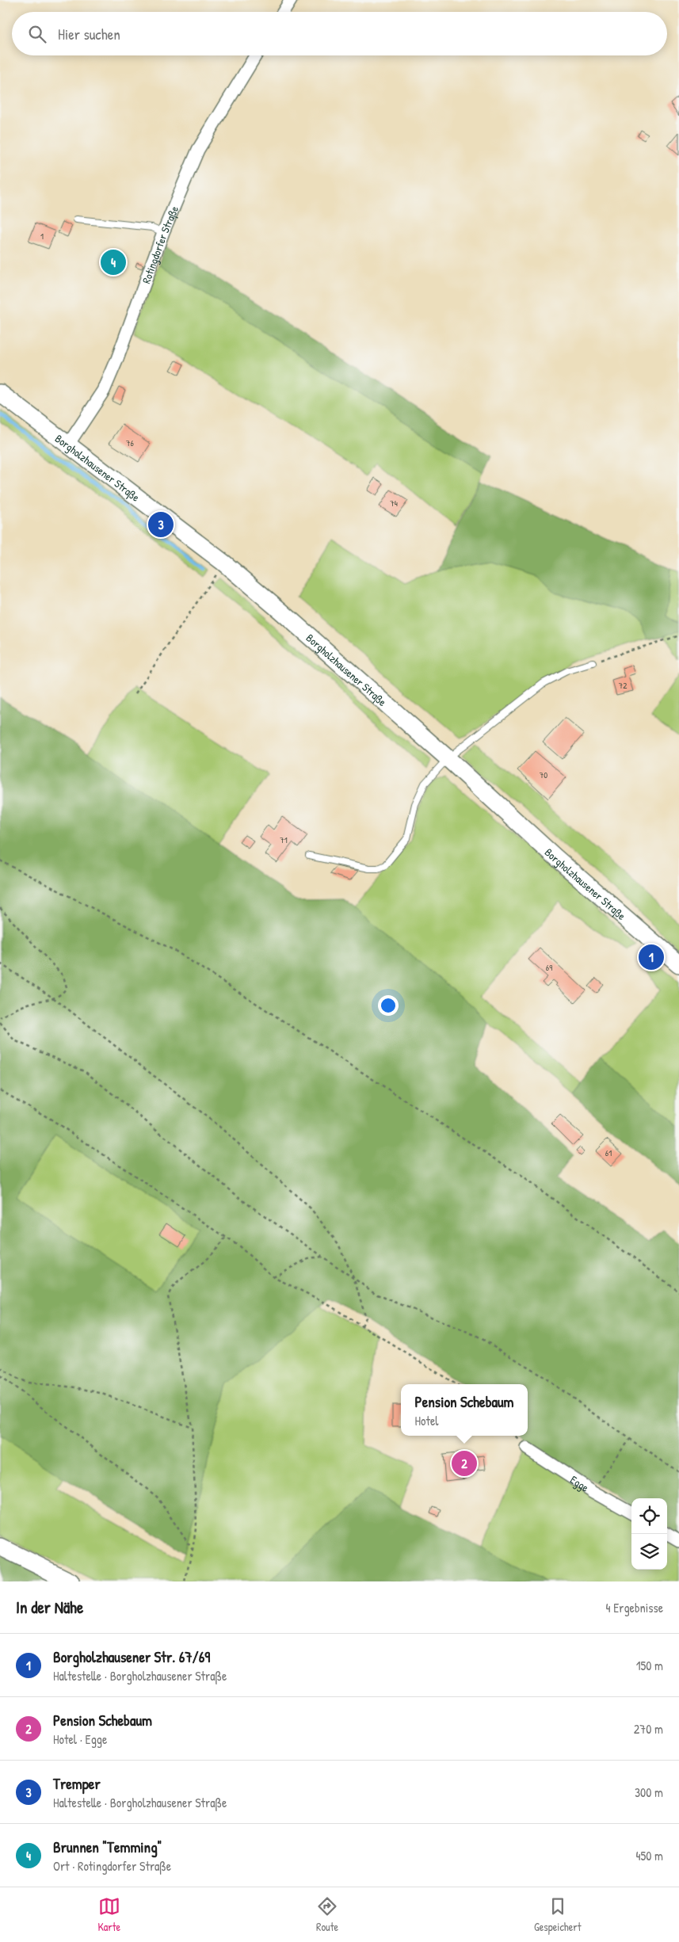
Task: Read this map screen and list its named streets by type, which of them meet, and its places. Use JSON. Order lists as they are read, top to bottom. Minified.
{"streets":{"main road":["Borgholzhausener Straße"],"street":["Rotingdorfer Straße","Egge"]},"crossings":[["Rotingdorfer Straße","Borgholzhausener Straße"]],"house_numbers":["1","76","74","72","70","71","69","61"],"page":{"search":"Hier suchen","pins":["4","3","1","2"],"popup":["Pension Schebaum","Hotel"],"heading":["In der Nähe","4 Ergebnisse"],"list":[{"mark":"1","name":"Borgholzhausener Str. 67/69","note":"Haltestelle · Borgholzhausener Straße","value":"150 m"},{"mark":"2","name":"Pension Schebaum","note":"Hotel · Egge","value":"270 m"},{"mark":"3","name":"Tremper","note":"Haltestelle · Borgholzhausener Straße","value":"300 m"},{"mark":"4","name":"Brunnen \"Temming\"","note":"Ort · Rotingdorfer Straße","value":"450 m"}],"nav":["Karte","Route","Gespeichert"]}}
